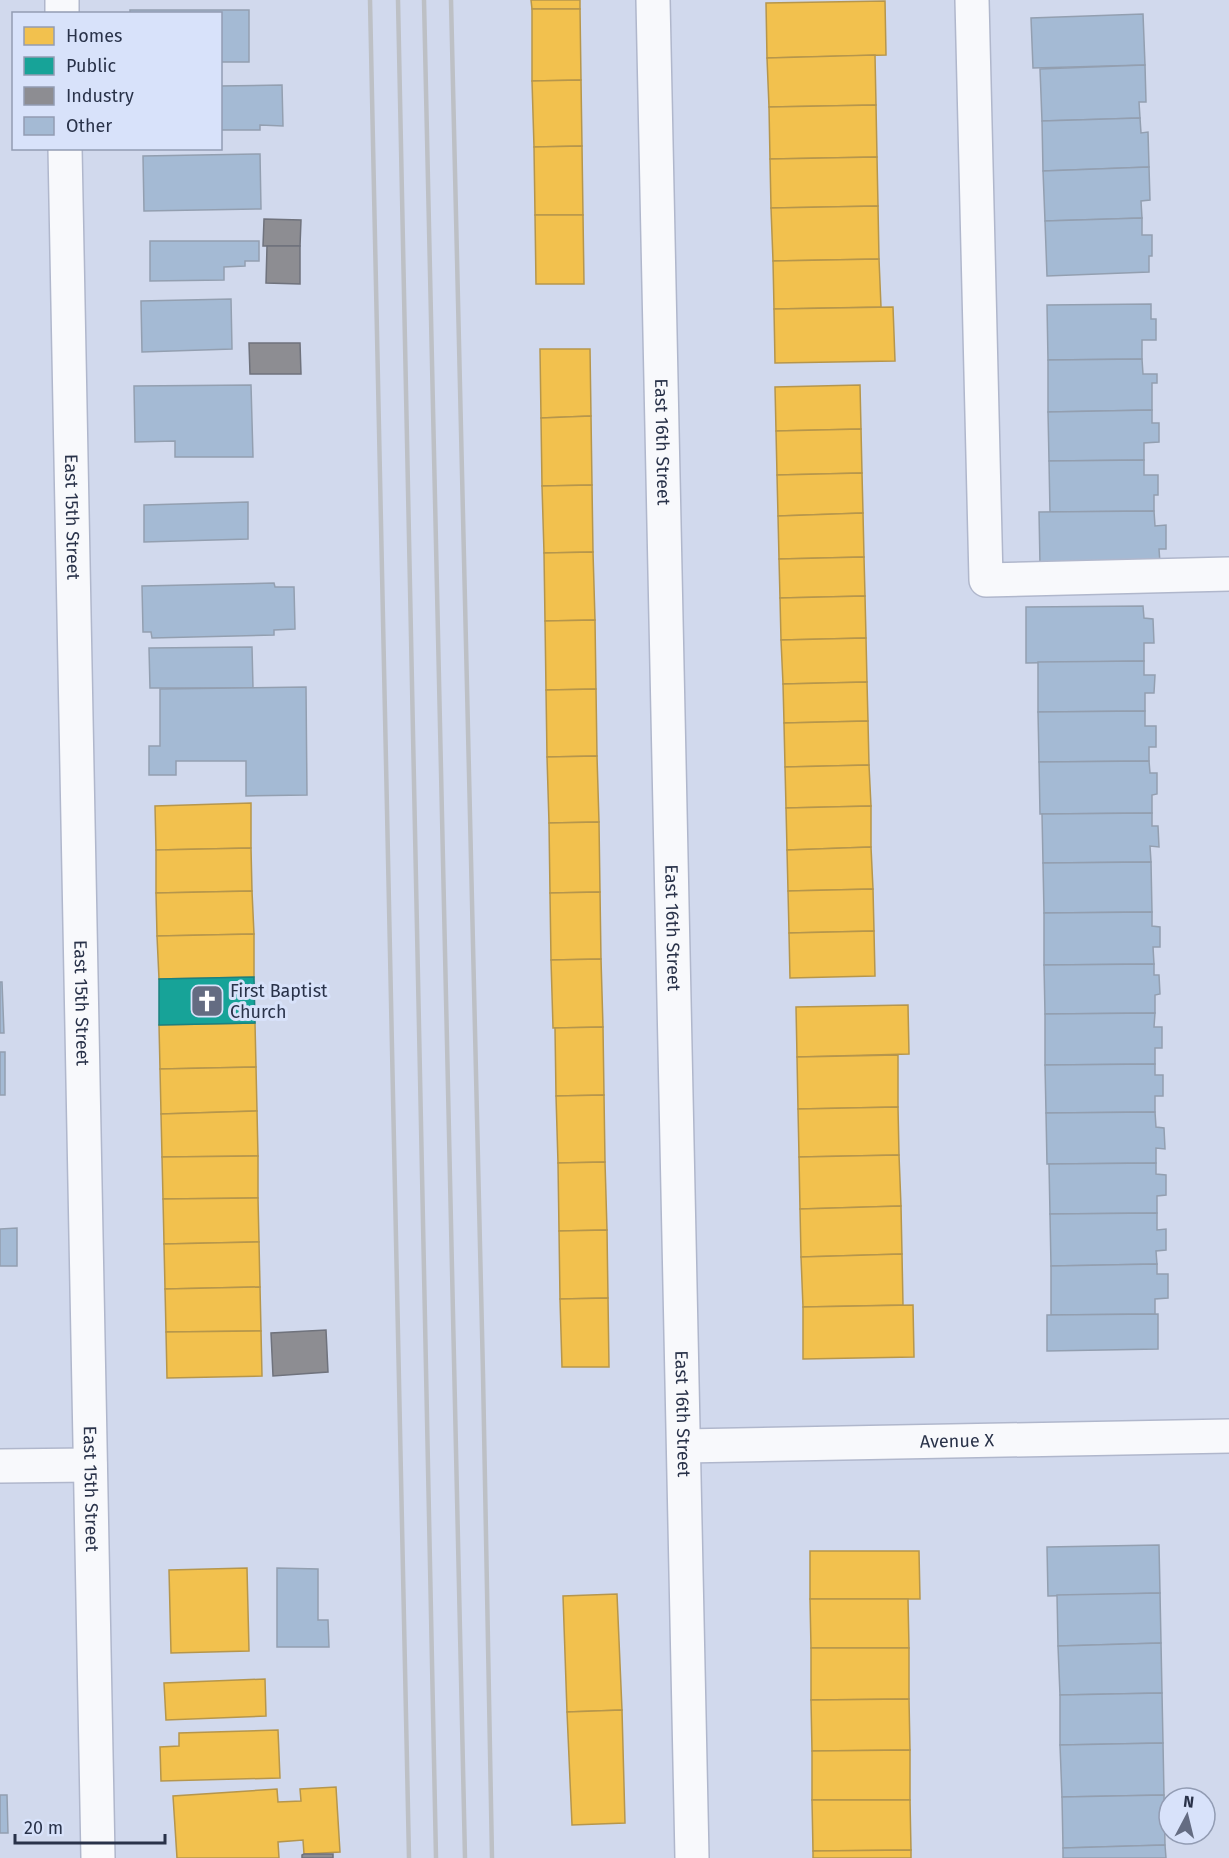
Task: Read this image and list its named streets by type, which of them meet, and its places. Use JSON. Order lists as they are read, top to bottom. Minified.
{"streets":{"street":["East 16th Street","East 15th Street","Avenue X"]},"crossings":[["East 16th Street","Avenue X"]],"places":{"church":["First Baptist Church"]},"legend":["Homes","Public","Industry","Other"],"scale_bar":"20 m","north":"top"}
